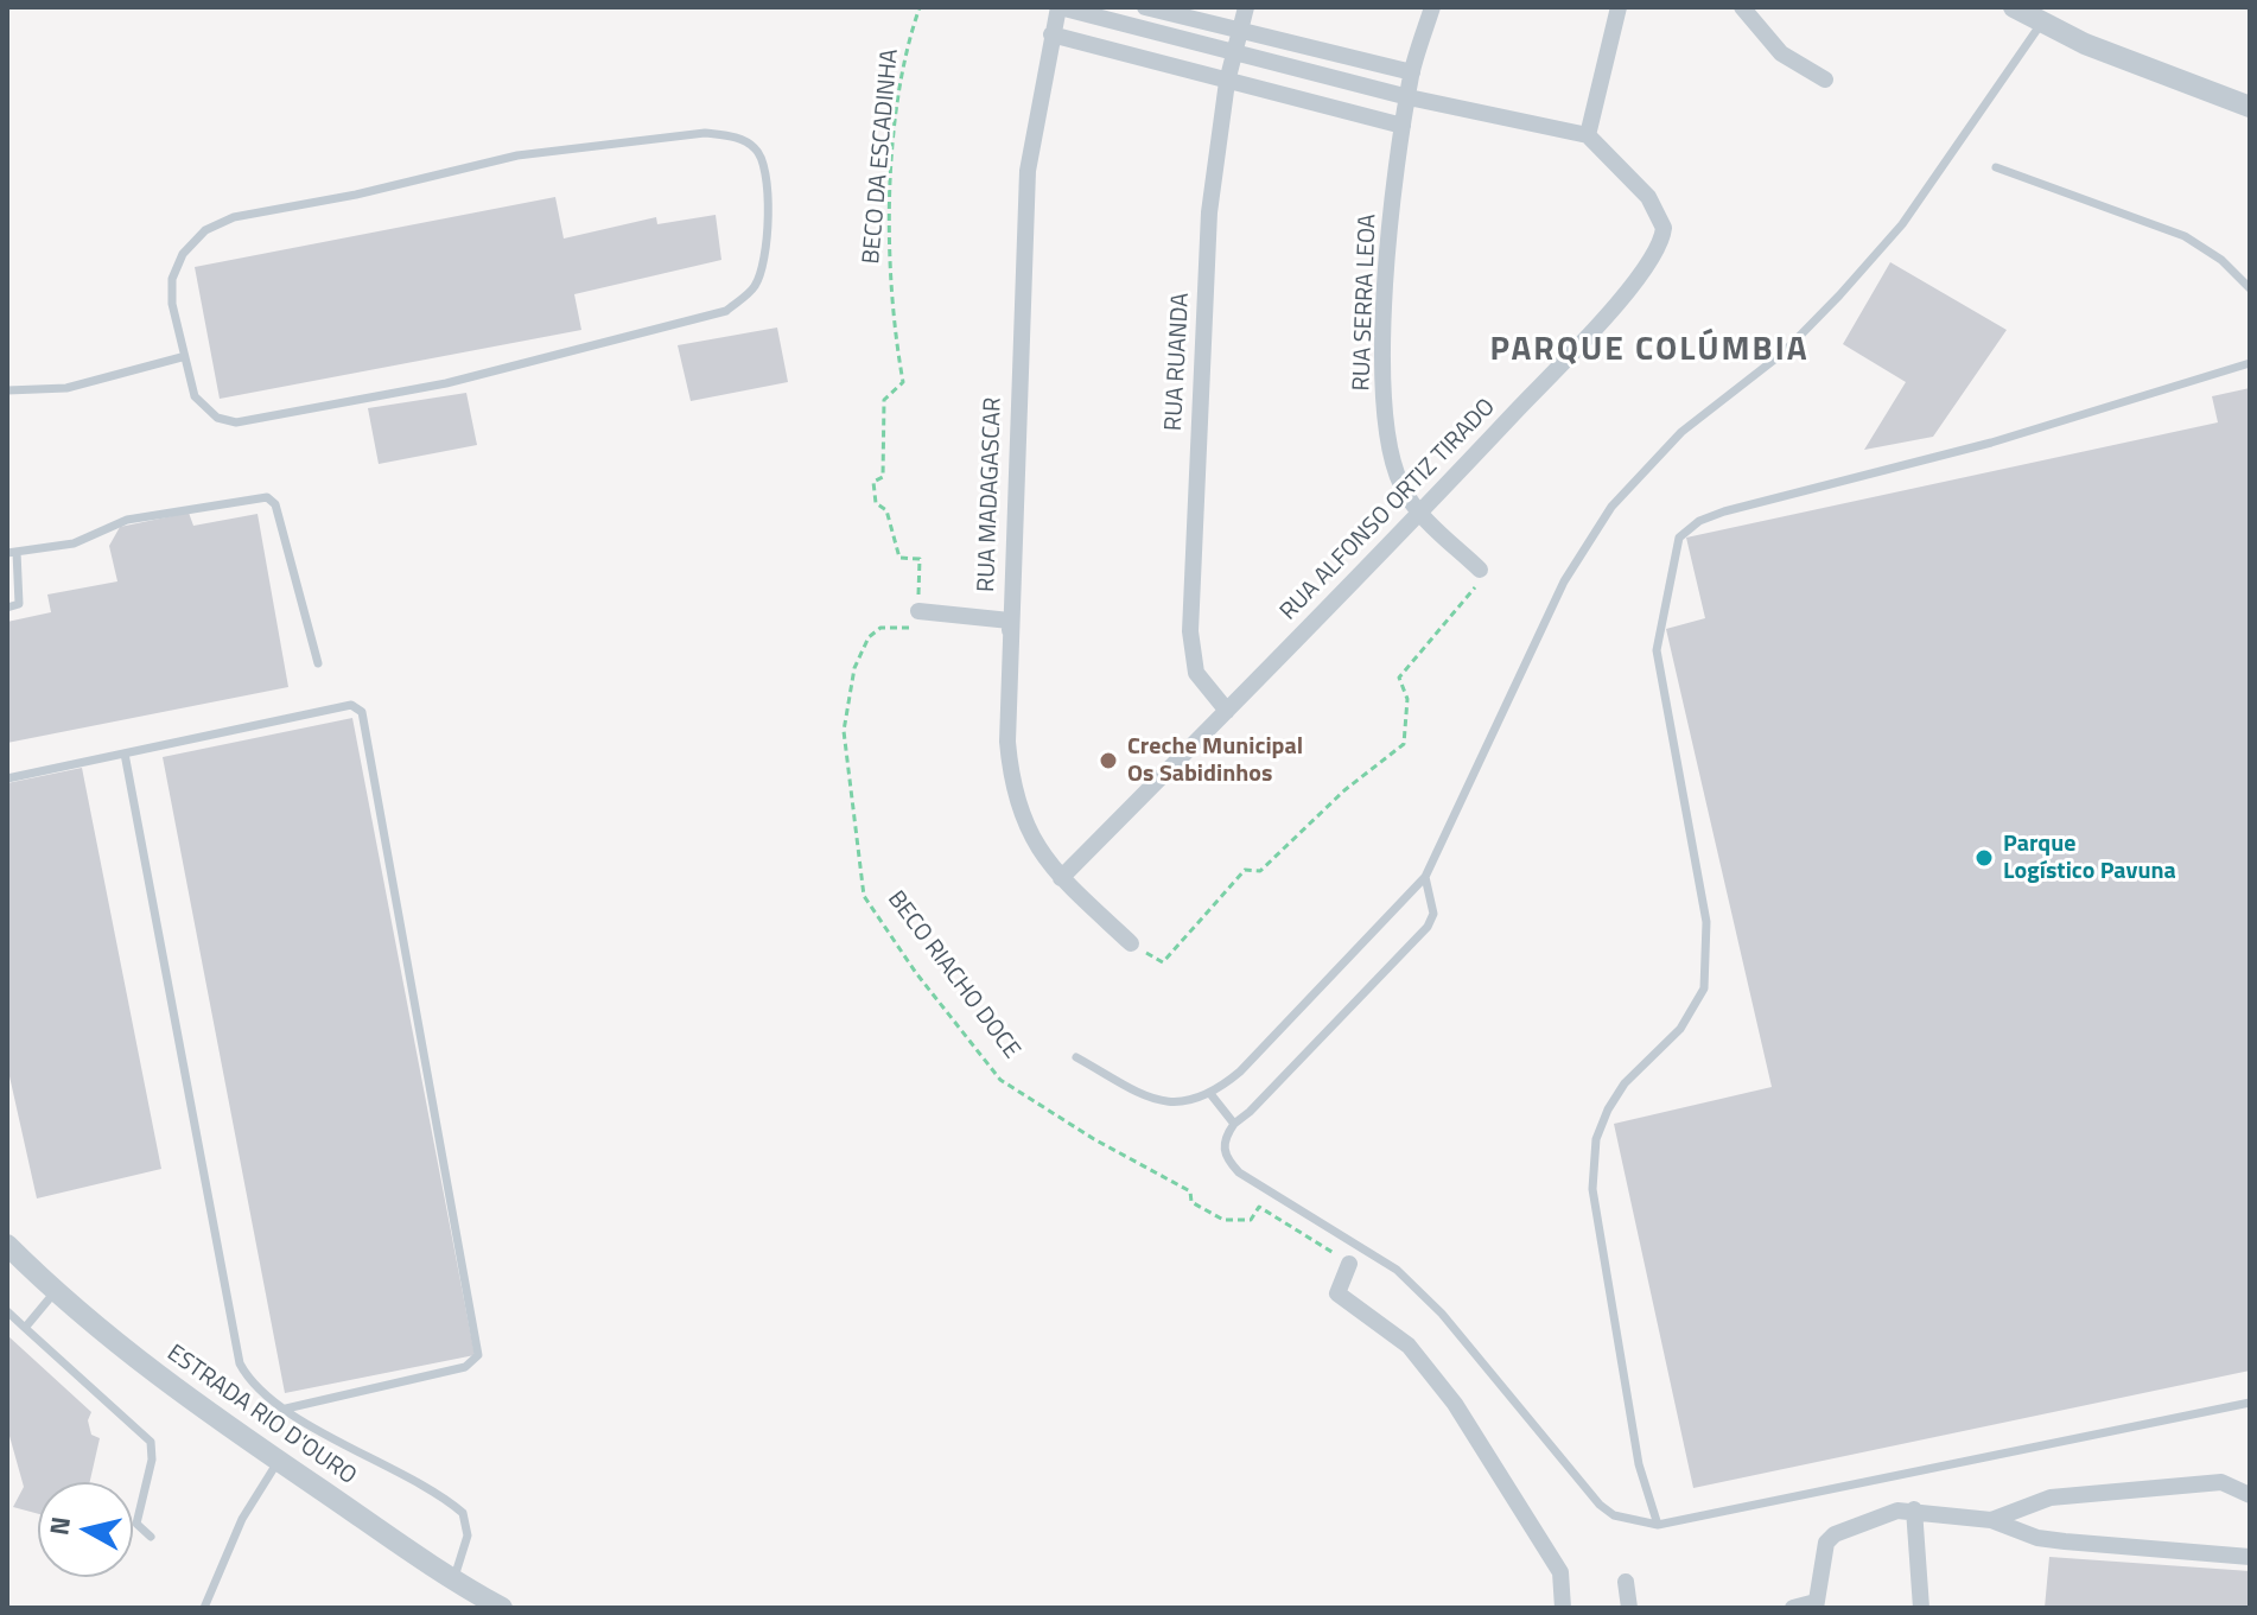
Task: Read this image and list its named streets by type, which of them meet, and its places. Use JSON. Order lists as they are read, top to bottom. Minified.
{"streets":{"street":["RUA SERRA LEOA","RUA RUANDA","RUA MADAGASCAR","RUA ALFONSO ORTIZ TIRADO","ESTRADA RIO D'OURO"],"path":["BECO DA ESCADINHA","BECO RIACHO DOCE"]},"crossings":[["BECO DA ESCADINHA","BECO RIACHO DOCE"],["RUA SERRA LEOA","RUA ALFONSO ORTIZ TIRADO"],["RUA RUANDA","RUA ALFONSO ORTIZ TIRADO"],["RUA MADAGASCAR","RUA ALFONSO ORTIZ TIRADO"]],"districts":["PARQUE COLÚMBIA"],"places":["Creche Municipal Os Sabidinhos","Parque Logístico Pavuna"],"north":"left"}
